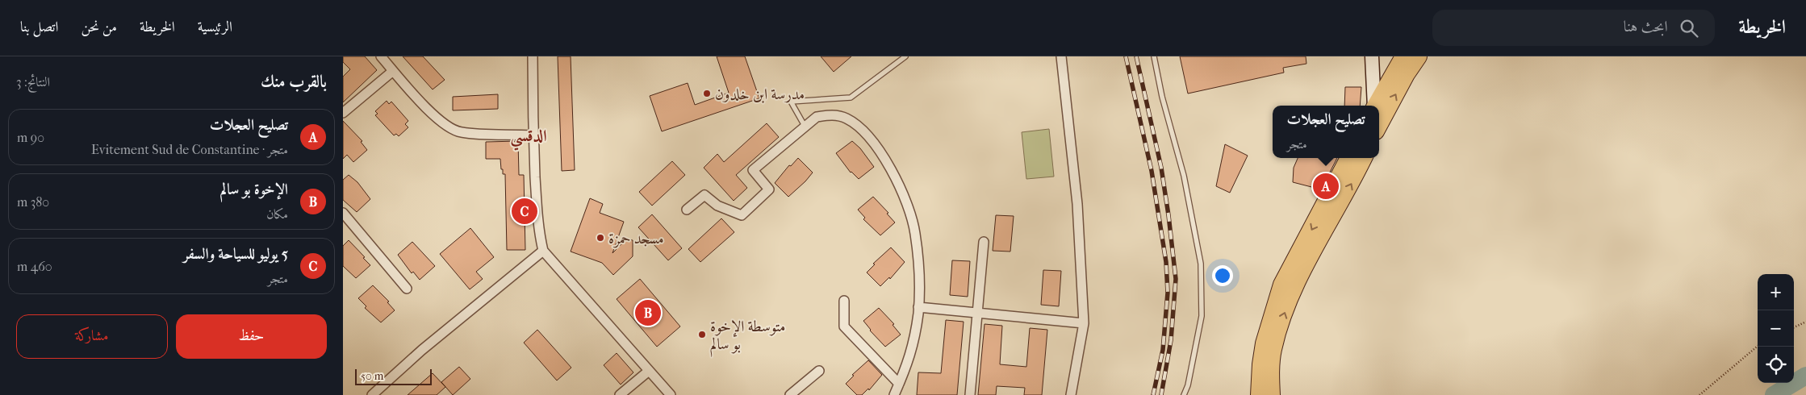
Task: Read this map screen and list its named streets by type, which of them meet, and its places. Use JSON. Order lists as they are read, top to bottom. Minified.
{"districts":["الدقسي"],"places":["مدرسة ابن خلدون","مسجد حمزة","متوسطة الإخوة بو سالم"],"scale_bar":"50 m","page":{"header":"الخريطة","search":"ابحث هنا","nav":["الرئيسية","الخريطة","من نحن","اتصل بنا"],"heading":["بالقرب منك","النتائج: 3"],"popup":["تصليح العجلات","متجر"],"list":[{"mark":"A","name":"تصليح العجلات","note":"متجر · Evitement Sud de Constantine","value":"90 m"},{"mark":"B","name":"الإخوة بو سالم","note":"مكان","value":"380 m"},{"mark":"C","name":"5 يوليو للسياحة والسفر","note":"متجر","value":"460 m"}],"pins":["A","C","B"],"map_buttons":["+","−"],"buttons":["حفظ","مشاركة"],"scale":"50 m"}}
